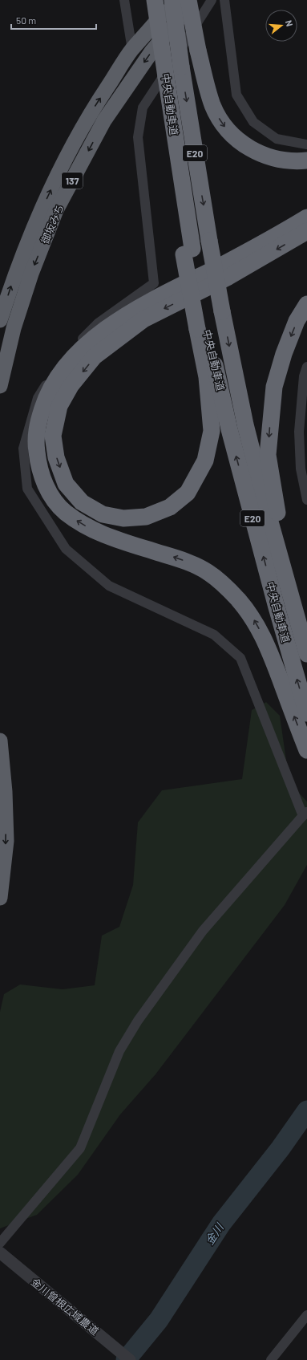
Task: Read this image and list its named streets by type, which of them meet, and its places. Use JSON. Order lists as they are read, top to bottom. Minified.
{"streets":{"highway":["中央自動車道","E20","137","御坂みち"],"street":["金川曽根広域農道"]},"crossings":[["中央自動車道","御坂みち"]],"water":["金川"],"scale_bar":"50 m","north":"right"}
